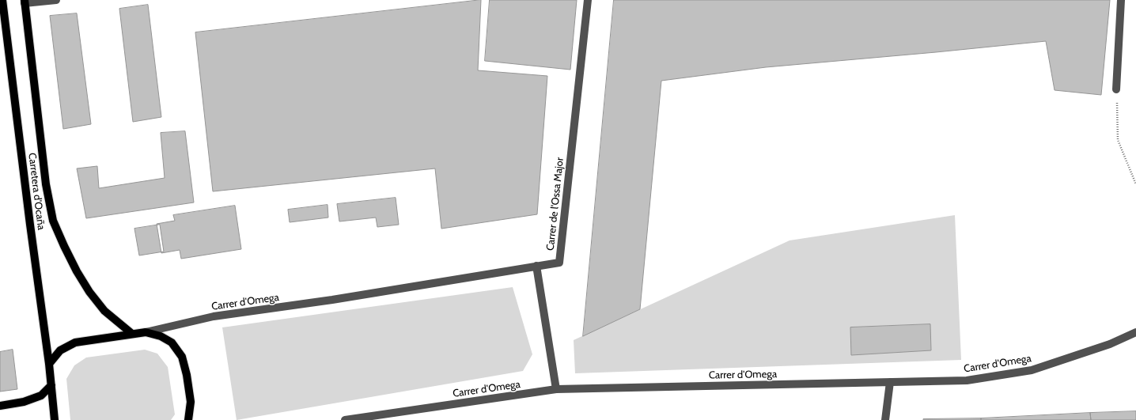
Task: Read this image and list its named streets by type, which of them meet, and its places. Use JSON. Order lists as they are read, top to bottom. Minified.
{"streets":{"main road":["Carretera d'Ocaña","Carrer d'Omega"],"street":["Carrer de l'Ossa Major"]},"crossings":[["Carretera d'Ocaña","Carrer d'Omega"],["Carrer de l'Ossa Major","Carrer d'Omega"]]}
